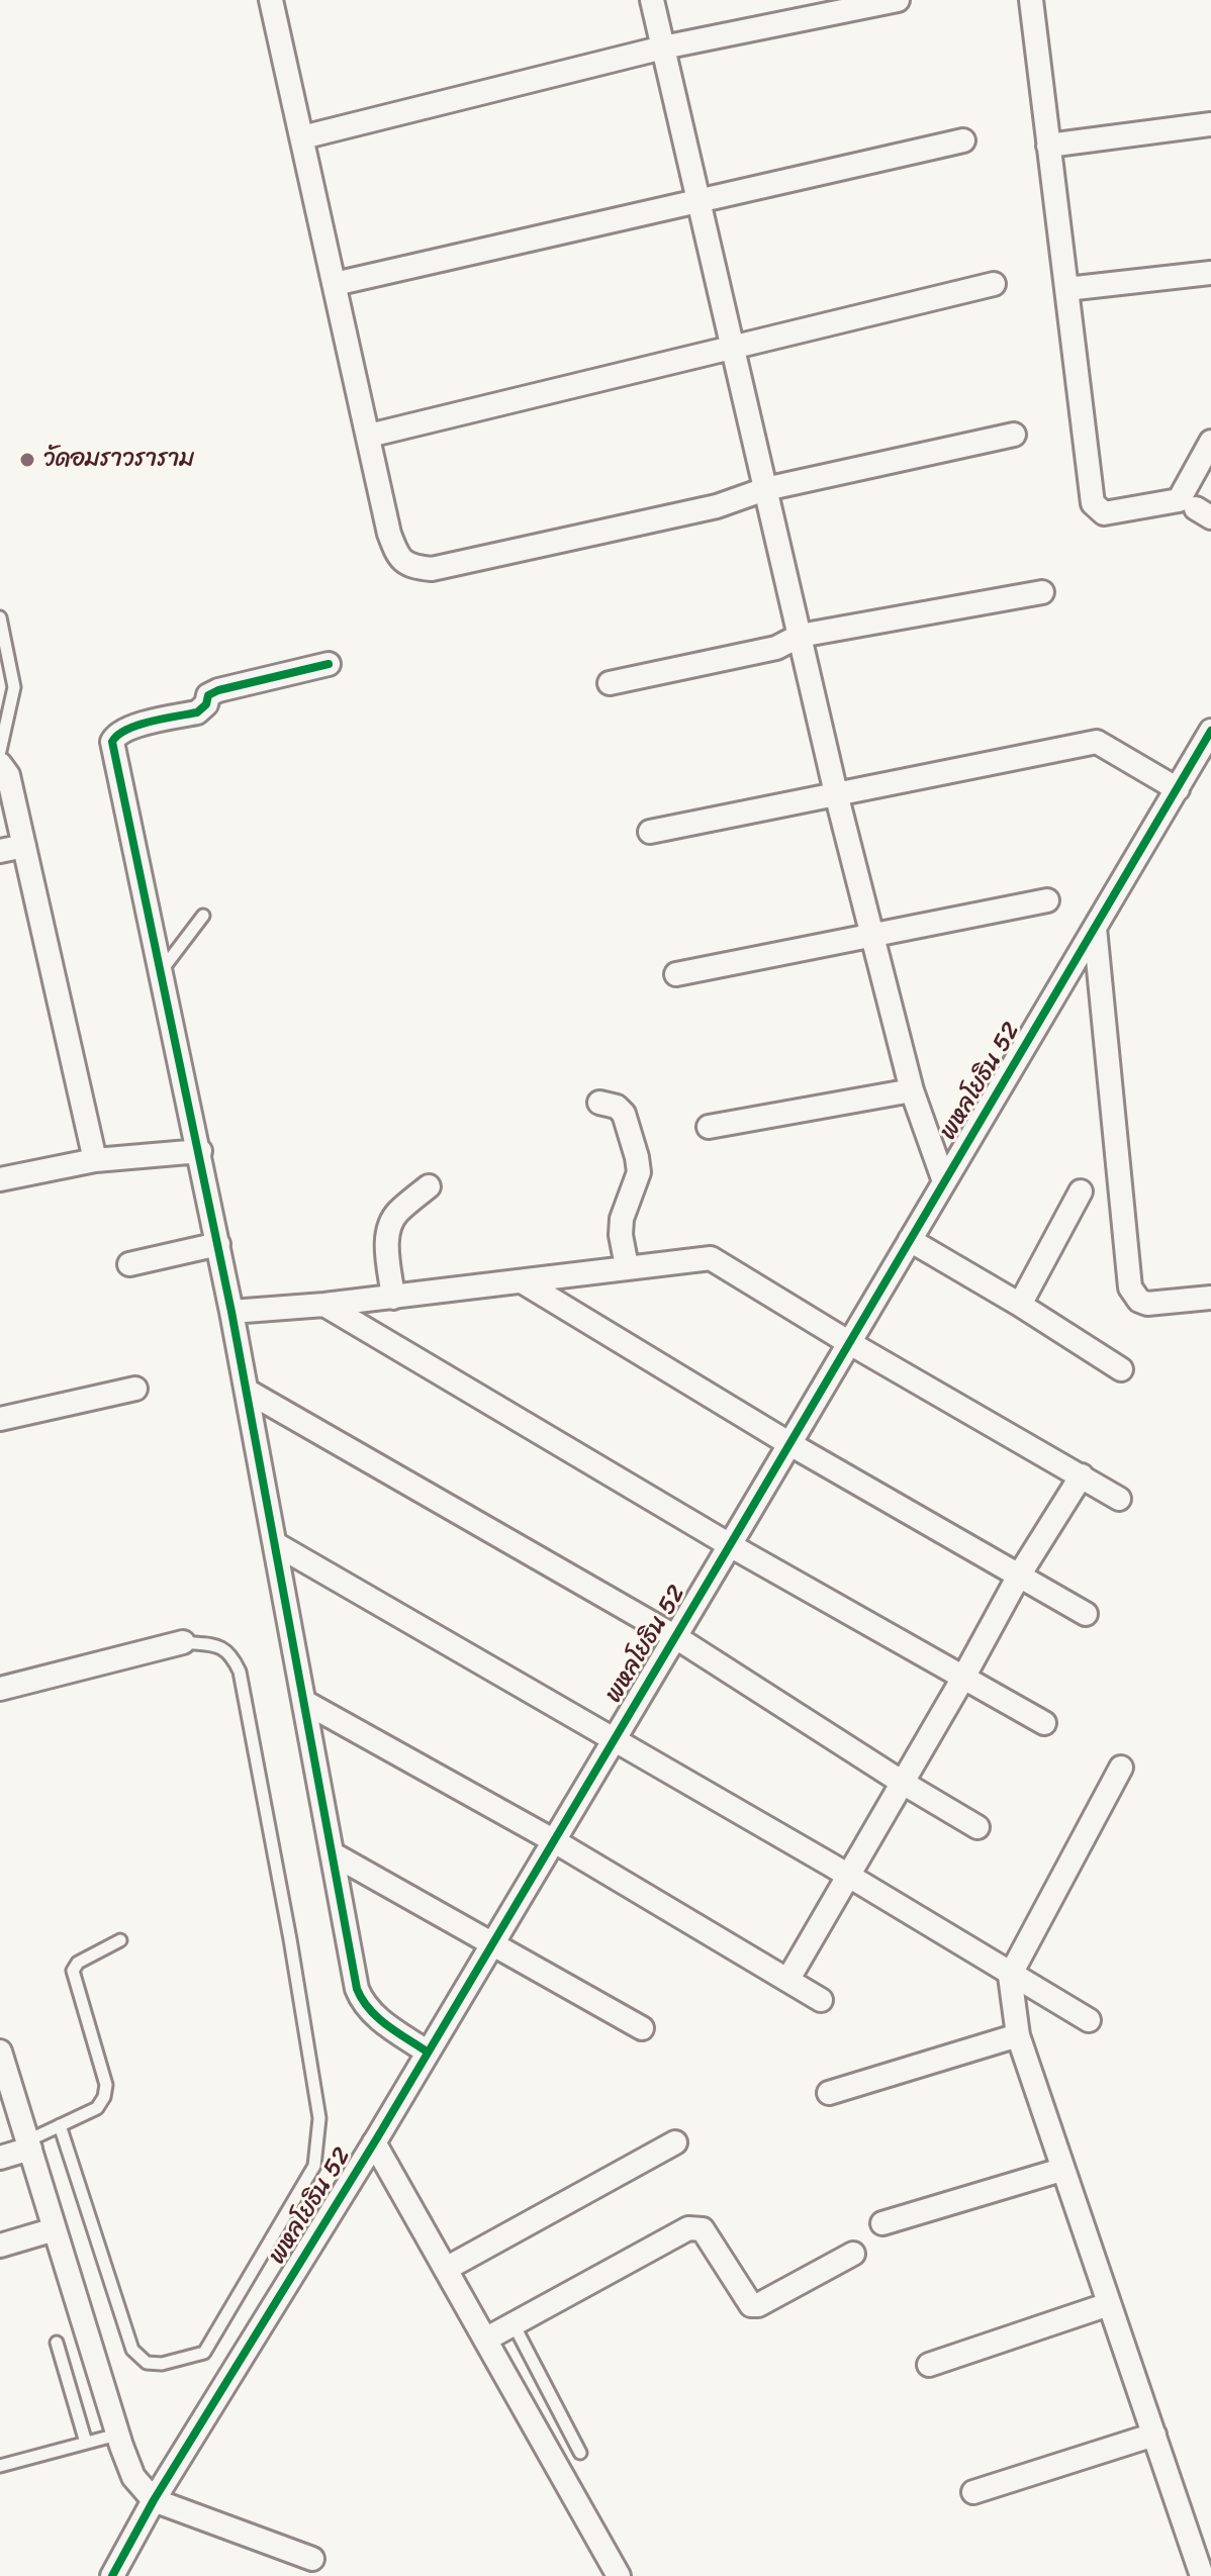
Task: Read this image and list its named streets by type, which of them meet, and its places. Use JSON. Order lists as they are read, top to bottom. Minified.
{"streets":{"street":["พหลโยธิน 52"]},"places":["วัดอมราวราราม"]}
